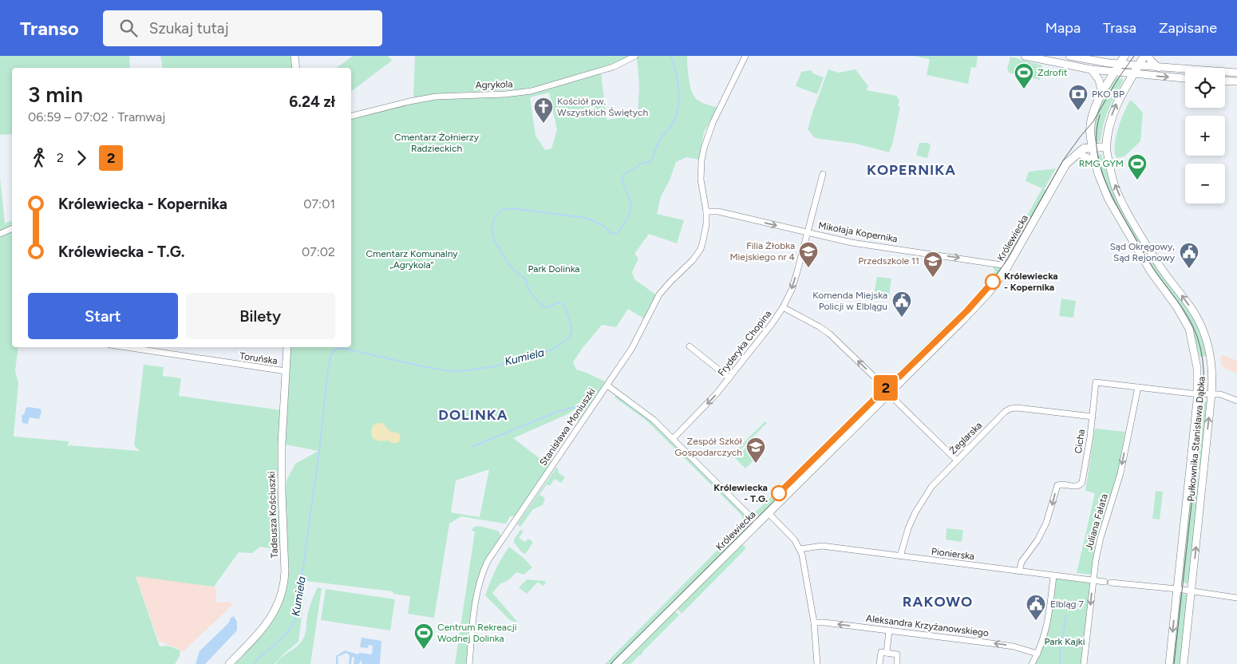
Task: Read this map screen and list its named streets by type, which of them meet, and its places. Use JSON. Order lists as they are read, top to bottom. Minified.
{"streets":{"main road":["Królewiecka"],"street":["Agrykola","Mikołaja Kopernika","Fryderyka Chopina","Toruńska","Stanisława Moniuszki","Żeglarska","Pułkownika Stanisława Dąbka","Cicha","Tadeusza Kościuszki","Juliana Fałata","Pionierska","Aleksandra Krzyżanowskiego"]},"crossings":[["Mikołaja Kopernika","Królewiecka"],["Mikołaja Kopernika","Fryderyka Chopina"],["Mikołaja Kopernika","Stanisława Moniuszki"],["Królewiecka","Pułkownika Stanisława Dąbka"],["Toruńska","Tadeusza Kościuszki"],["Żeglarska","Cicha"],["Żeglarska","Pionierska"],["Pułkownika Stanisława Dąbka","Cicha"],["Pułkownika Stanisława Dąbka","Pionierska"],["Cicha","Juliana Fałata"],["Cicha","Pionierska"],["Juliana Fałata","Pionierska"]],"one_way":["Mikołaja Kopernika","Fryderyka Chopina","Cicha","Aleksandra Krzyżanowskiego"],"districts":["KOPERNIKA","DOLINKA","RAKOWO"],"water":["Kumiela"],"parks":["Cmentarz Żołnierzy Radzieckich","Cmentarz Komunalny „Agrykola”","Park Dolinka","Park Kajki"],"places":{"sports":["Zdrofit","RMG GYM","Centrum Rekreacji Wodnej Dolinka"],"bank":["PKO BP"],"church":["Kościół pw. Wszystkich Świętych"],"school or university":["Filia Żłobka Miejskiego nr 4","Przedszkole 11","Zespół Szkół Gospodarczych"],"public building":["Sąd Okręgowy, Sąd Rejonowy","Komenda Miejska Policji w Elblągu","Elbląg 7"],"other":["Królewiecka - Kopernika","Królewiecka - T.G."]},"lines":["tram line 2"],"page":{"header":"Transo","search":"Szukaj tutaj","nav":["Mapa","Trasa","Zapisane"],"on_map":"2","map_buttons":["+","−"],"heading":["3 min","06:59 – 07:02 · Tramwaj","6.24 zł"],"legs":["2","2"],"list":[{"name":"Królewiecka - Kopernika","value":"07:01"},{"name":"Królewiecka - T.G.","value":"07:02"}],"buttons":["Start","Bilety"]}}
